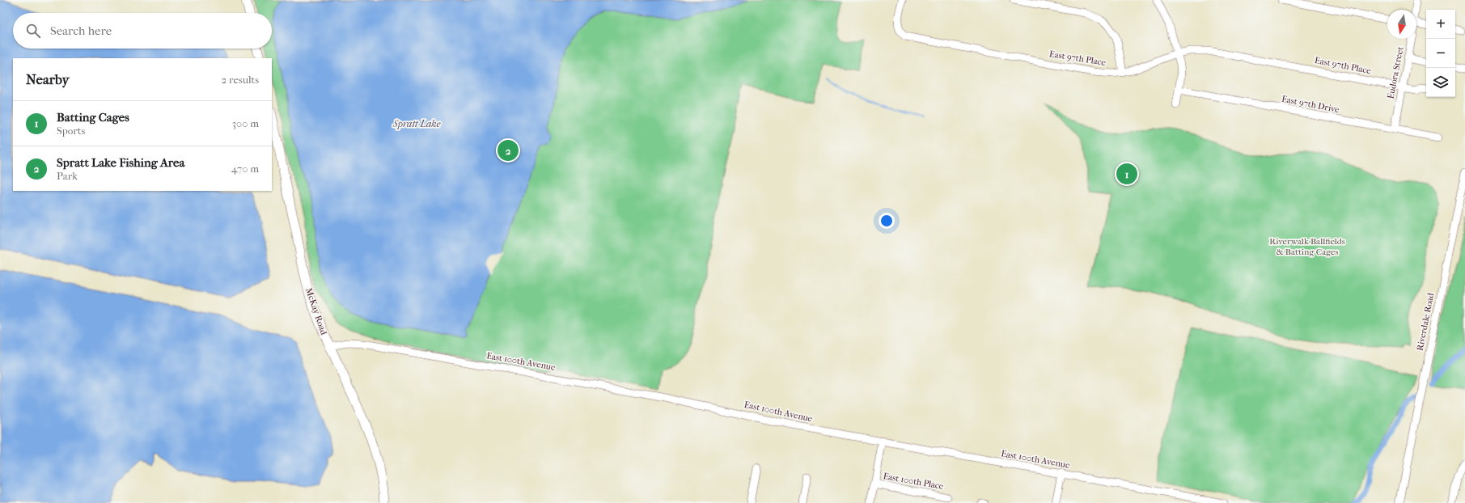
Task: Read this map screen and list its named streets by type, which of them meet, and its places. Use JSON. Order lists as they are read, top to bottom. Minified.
{"streets":{"main road":["McKay Road"],"street":["East 97th Place","Eudora Street","East 97th Drive","Riverdale Road","East 100th Avenue","East 100th Place"]},"crossings":[["East 97th Place","Eudora Street"],["Eudora Street","East 97th Drive"],["McKay Road","East 100th Avenue"]],"water":["Spratt Lake"],"parks":["Riverwalk Ballfields & Batting Cages"],"north":"bottom","page":{"map_buttons":["+","−"],"search":"Search here","heading":["Nearby","2 results"],"list":[{"mark":"1","name":"Batting Cages","note":"Sports","value":"300 m"},{"mark":"2","name":"Spratt Lake Fishing Area","note":"Park","value":"470 m"}],"pins":["2","1"]}}
